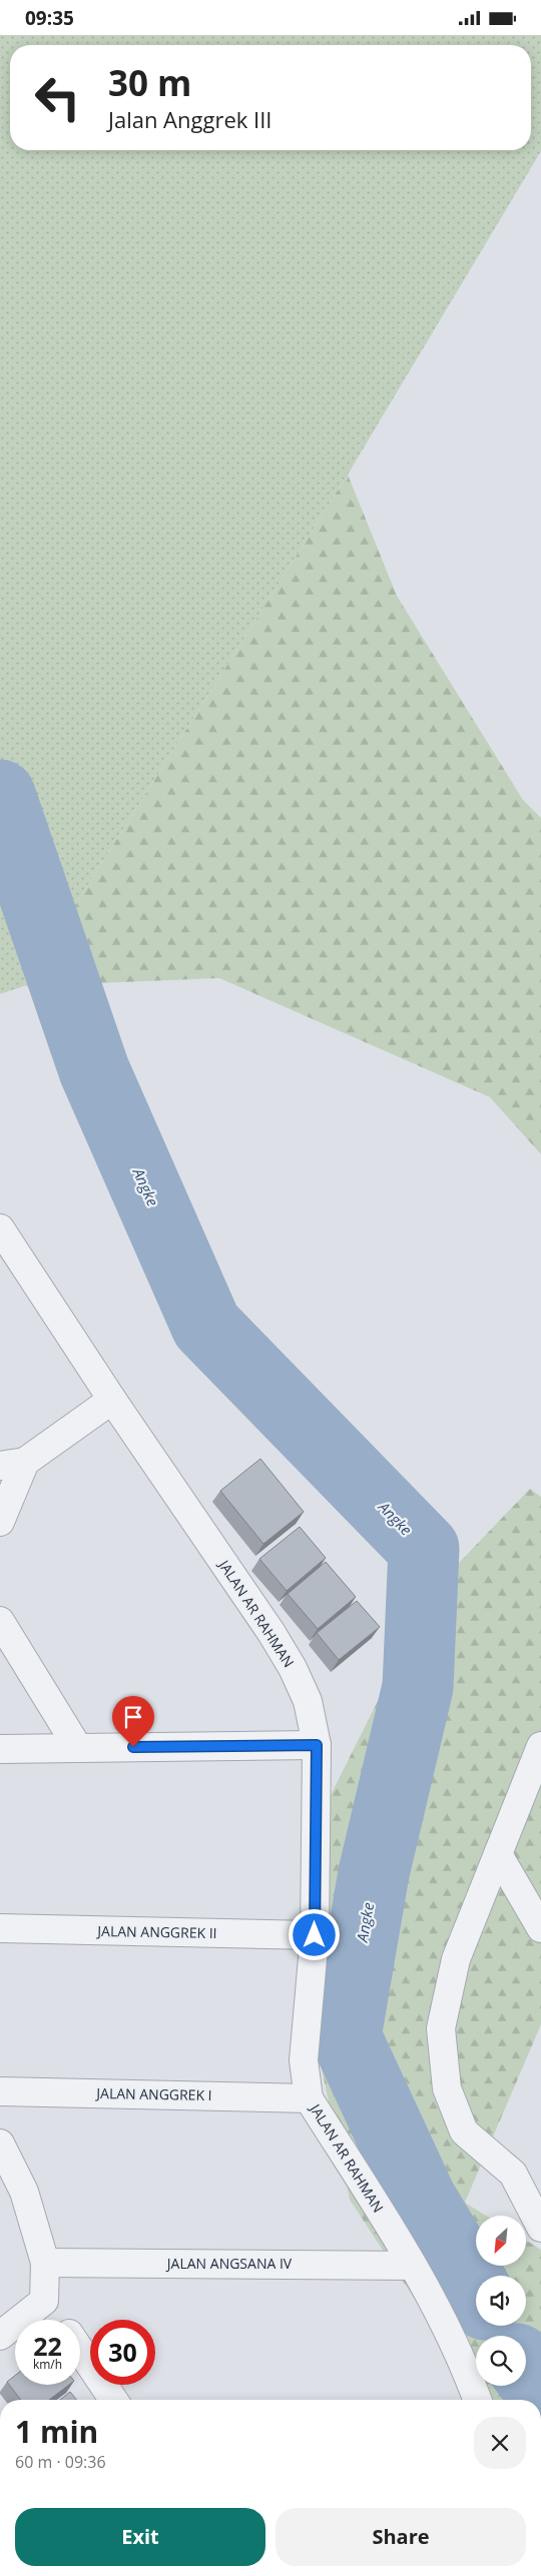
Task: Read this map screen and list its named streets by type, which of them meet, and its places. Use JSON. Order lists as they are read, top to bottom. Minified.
{"streets":{"street":["JALAN AR RAHMAN","JALAN ANGGREK II","JALAN ANGGREK I","JALAN ANGSANA IV"]},"crossings":[["JALAN AR RAHMAN","JALAN ANGGREK II"],["JALAN AR RAHMAN","JALAN ANGGREK I"],["JALAN AR RAHMAN","JALAN ANGSANA IV"]],"water":["Angke"],"north":"bottom left","page":{"status":"09:35","turn":["30 m","Jalan Anggrek III"],"speed":"22 km/h","limit":"30","heading":["1 min","60 m · 09:36"],"buttons":["Exit","Share"]}}
